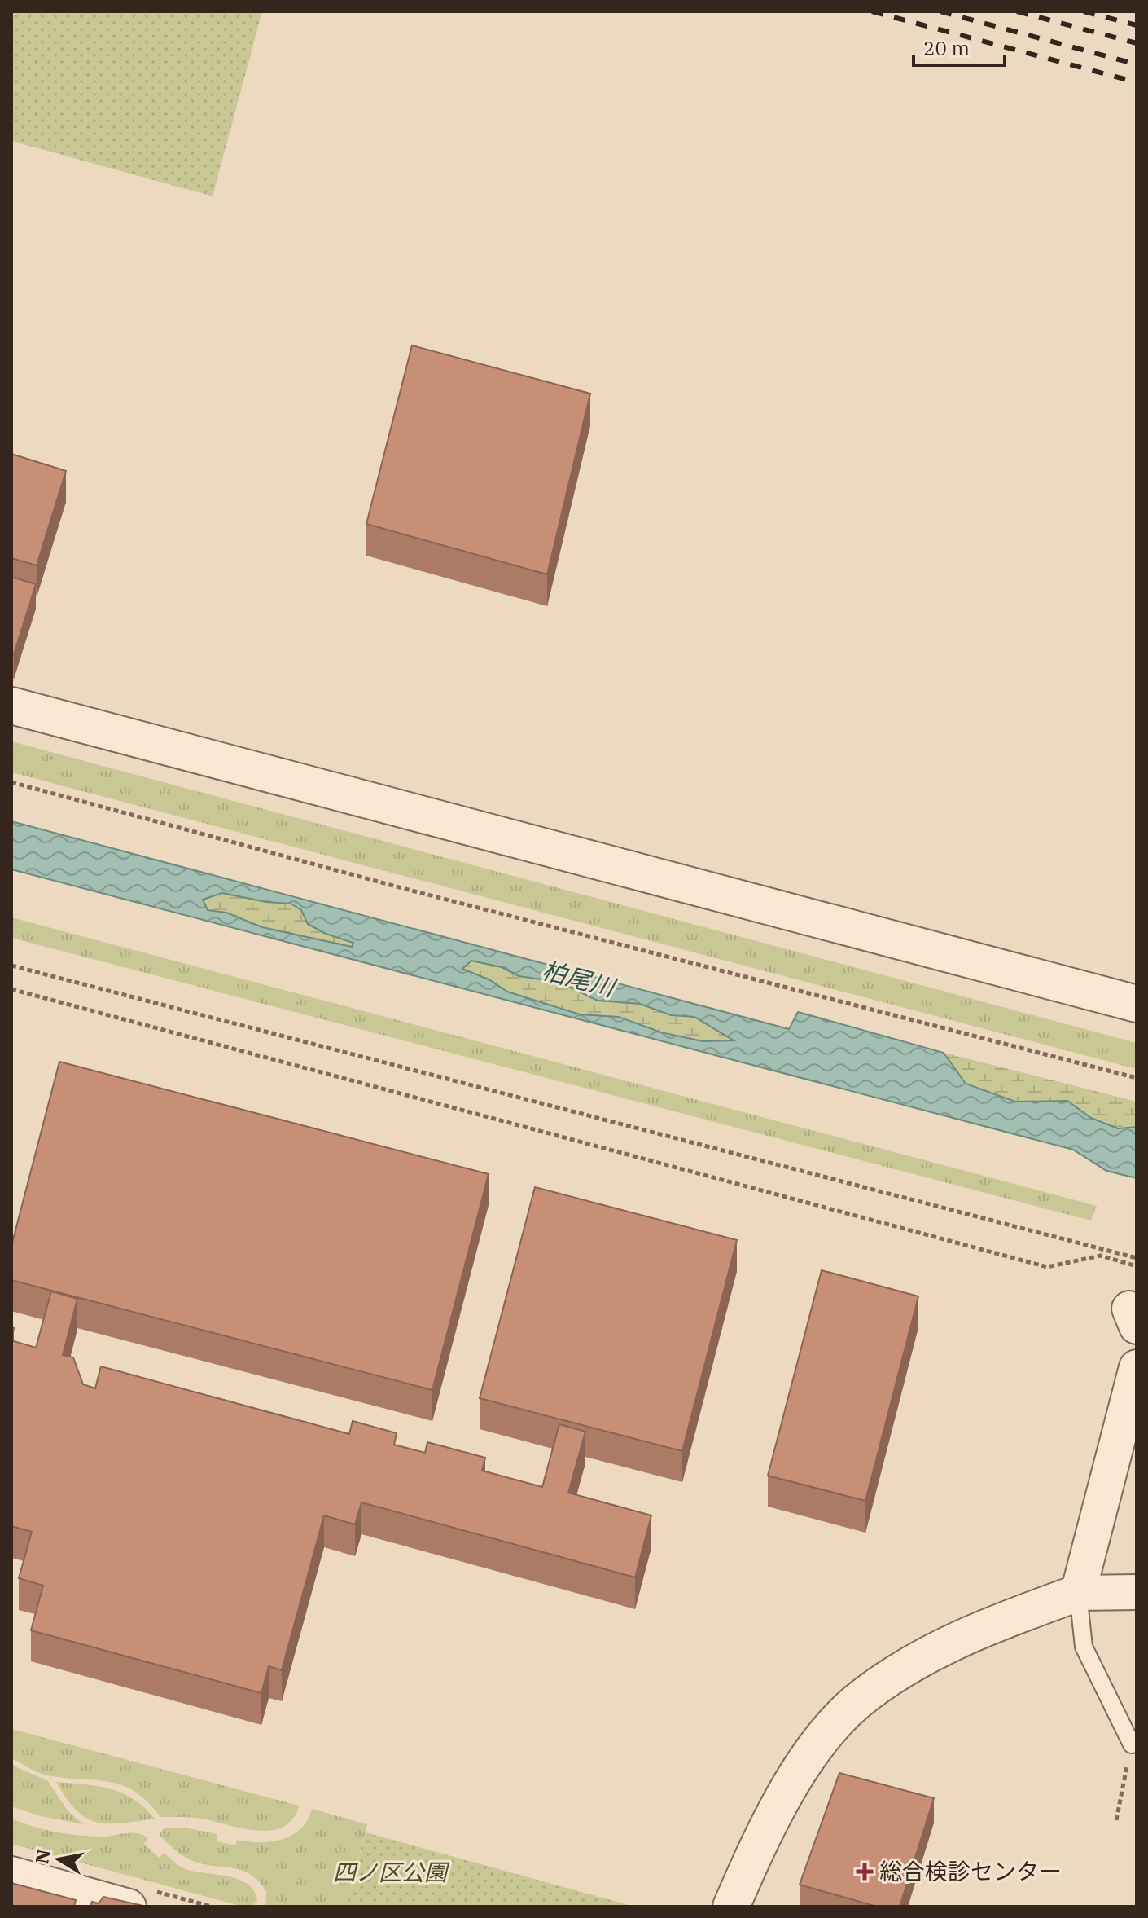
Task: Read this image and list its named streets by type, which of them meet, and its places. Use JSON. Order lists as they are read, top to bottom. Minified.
{"water":["柏尾川"],"parks":["四ノ区公園"],"places":{"health":["総合検診センター"]},"scale_bar":"20 m","north":"left"}
